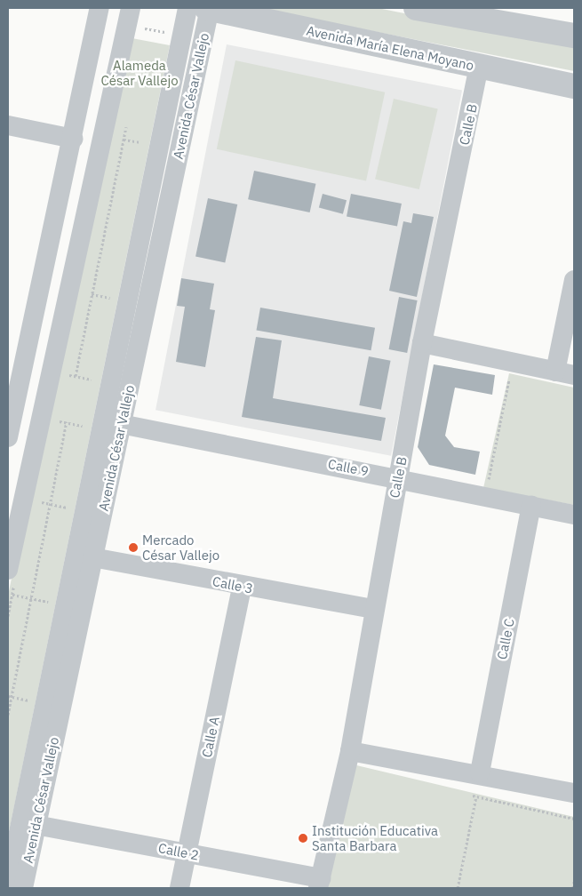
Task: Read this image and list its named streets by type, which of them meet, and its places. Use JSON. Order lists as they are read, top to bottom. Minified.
{"streets":{"street":["Avenida María Elena Moyano","Avenida César Vallejo","Calle B","Calle 9","Calle 3","Calle C","Calle A","Calle 2"]},"crossings":[["Avenida María Elena Moyano","Avenida César Vallejo"],["Avenida María Elena Moyano","Calle B"],["Avenida César Vallejo","Calle 9"],["Avenida César Vallejo","Calle 3"],["Avenida César Vallejo","Calle 2"],["Calle B","Calle 9"],["Calle B","Calle 3"],["Calle B","Calle 2"],["Calle 9","Calle C"],["Calle 3","Calle A"],["Calle A","Calle 2"]],"parks":["Alameda César Vallejo"],"places":["Mercado César Vallejo","Institución Educativa Santa Barbara"]}
